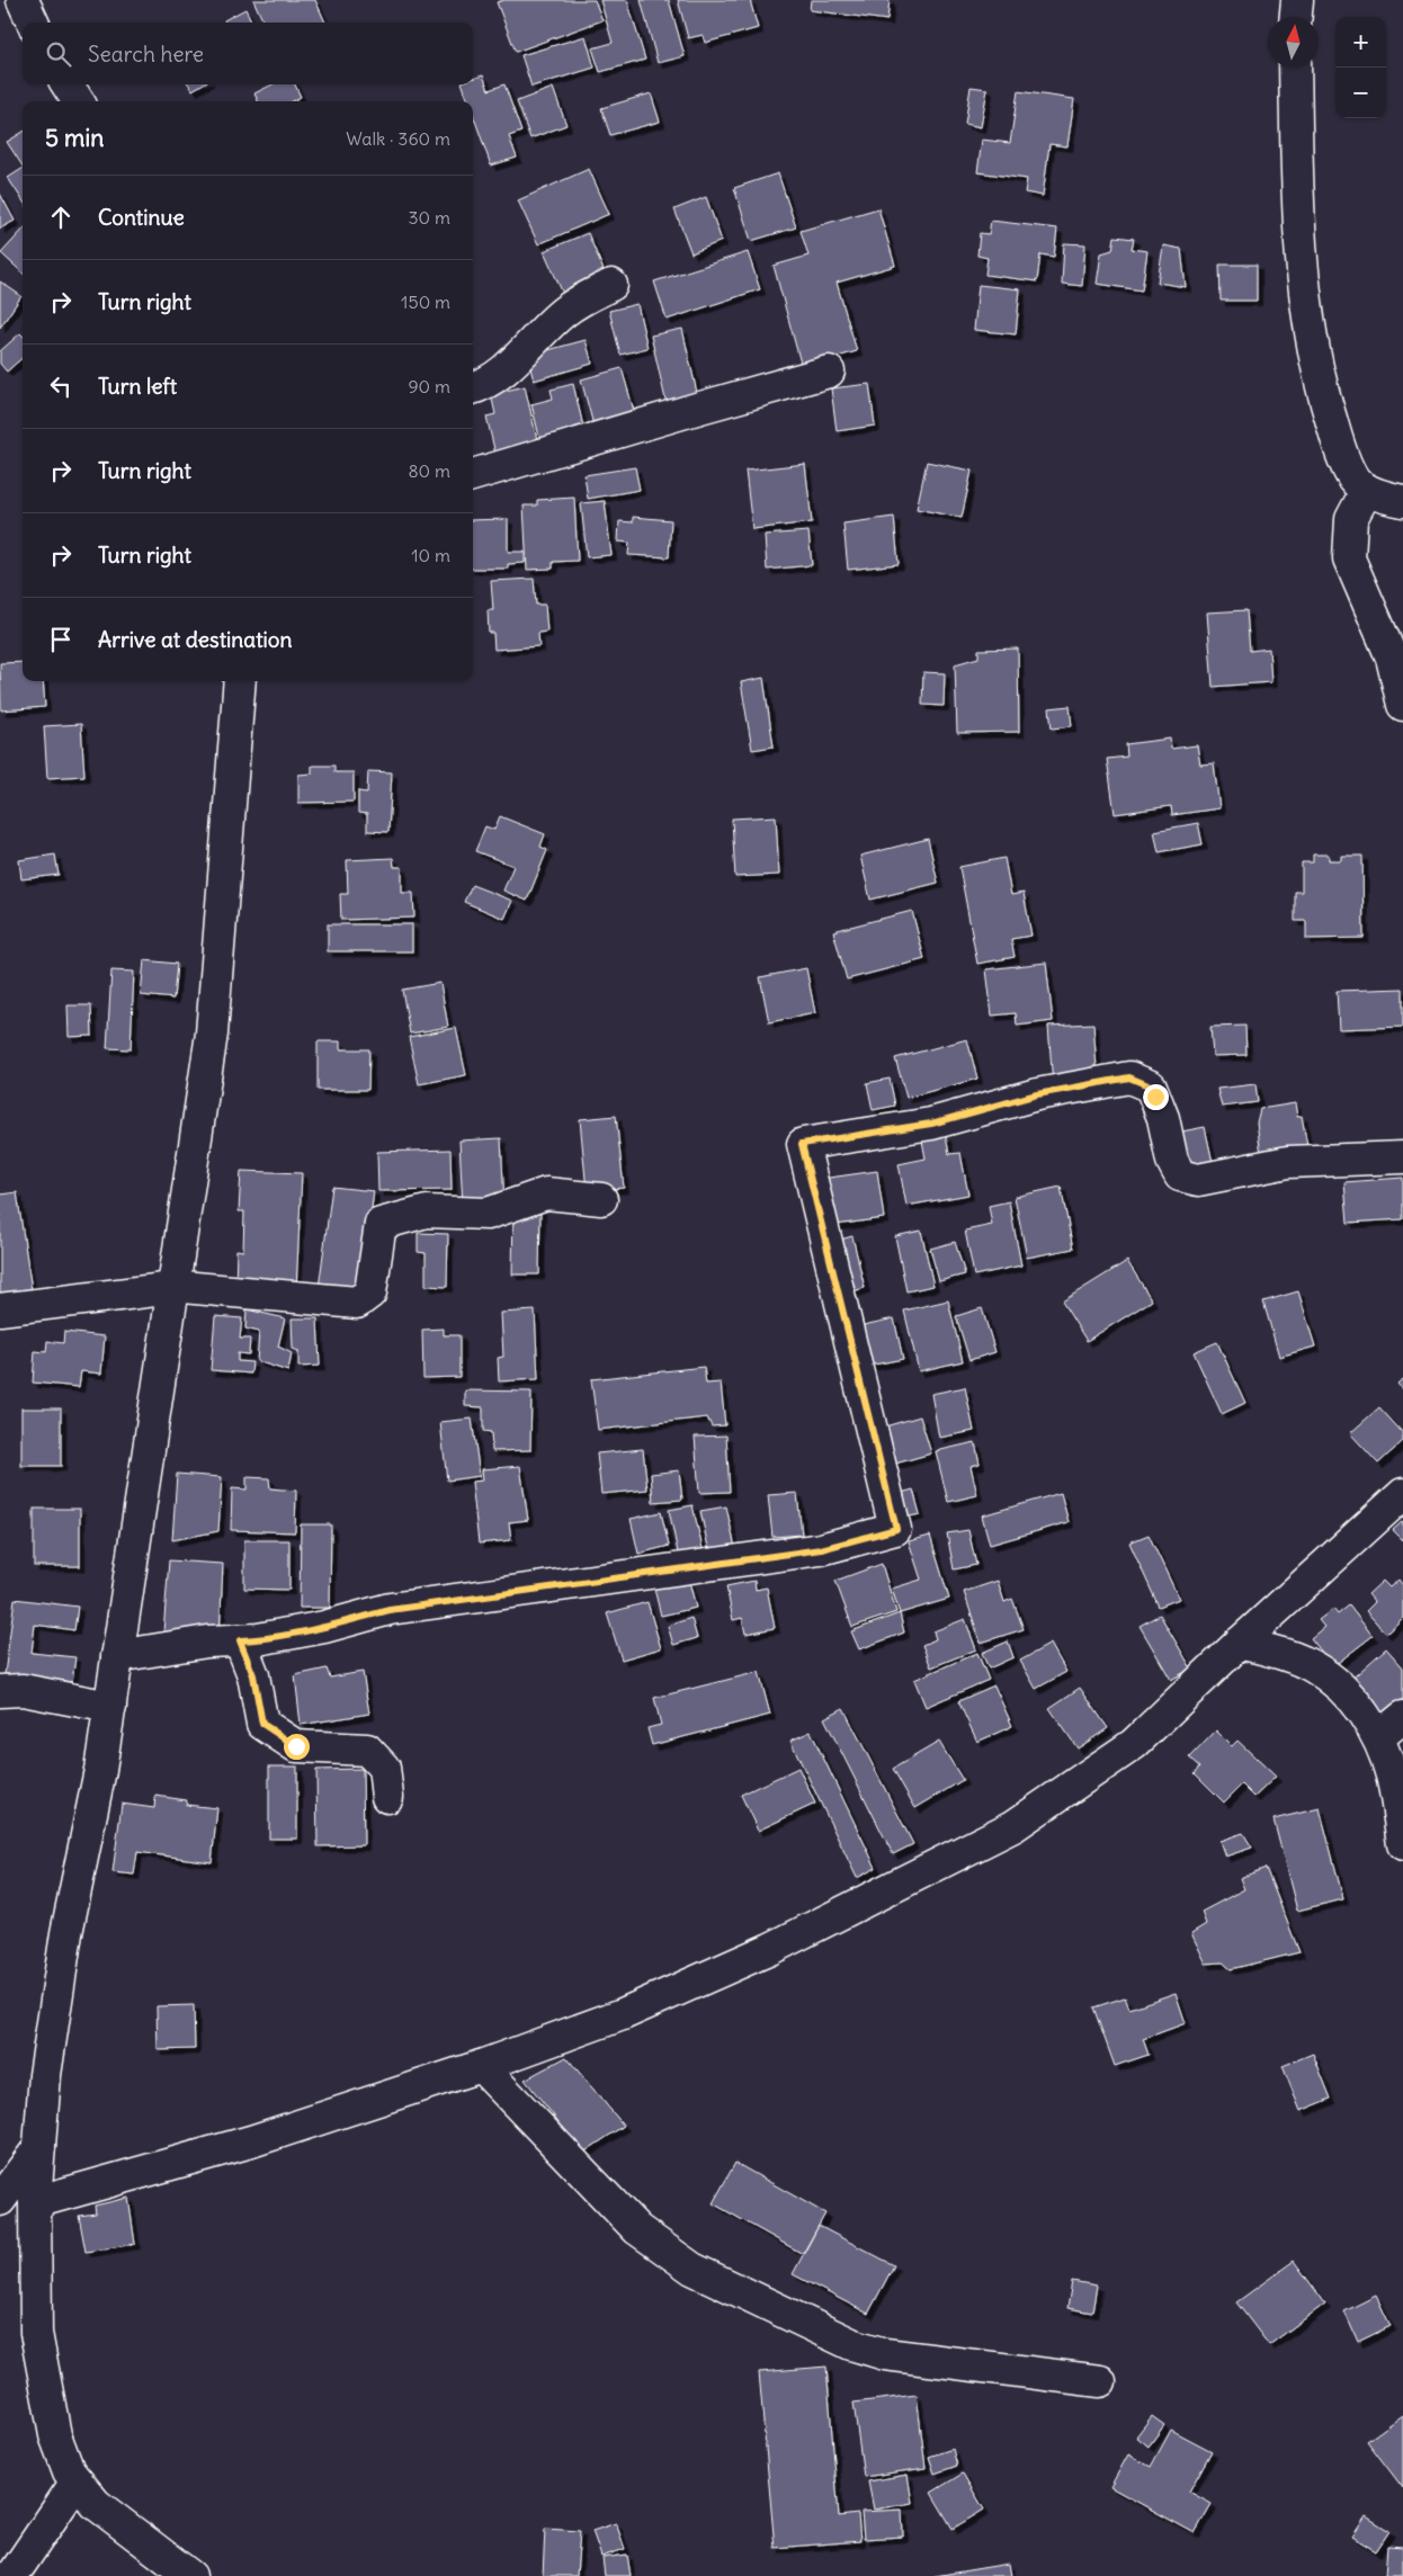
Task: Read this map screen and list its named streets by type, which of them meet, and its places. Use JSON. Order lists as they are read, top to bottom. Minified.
{"north":"top","page":{"map_buttons":["+","−"],"search":"Search here","heading":["5 min","Walk · 360 m"],"list":[["Continue","30 m"],["Turn right","150 m"],["Turn left","90 m"],["Turn right","80 m"],["Turn right","10 m"],"Arrive at destination"]}}
